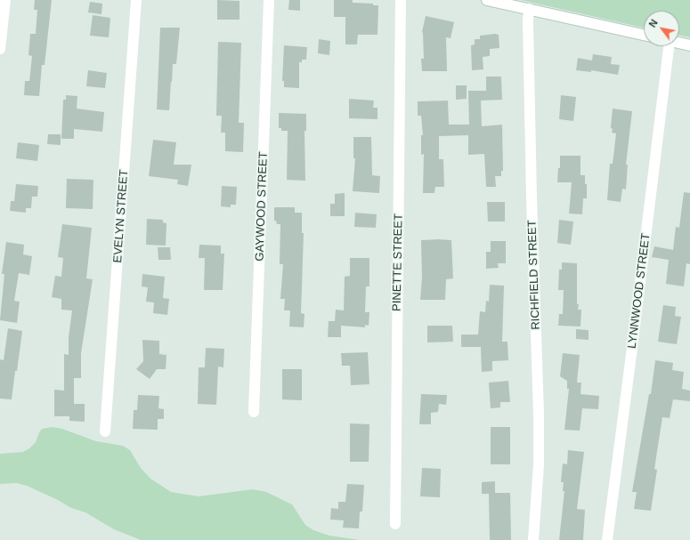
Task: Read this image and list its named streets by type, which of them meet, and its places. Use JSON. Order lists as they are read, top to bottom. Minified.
{"streets":{"street":["GAYWOOD STREET","EVELYN STREET","PINETTE STREET","RICHFIELD STREET","LYNNWOOD STREET"]},"north":"top left"}
